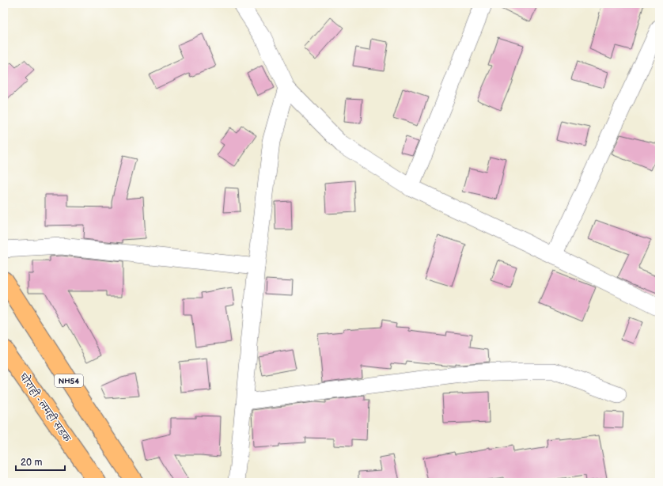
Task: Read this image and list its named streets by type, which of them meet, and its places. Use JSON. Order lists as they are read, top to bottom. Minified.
{"streets":{"main road":["NH54","घोराही - लमही सडक"]},"scale_bar":"20 m"}
